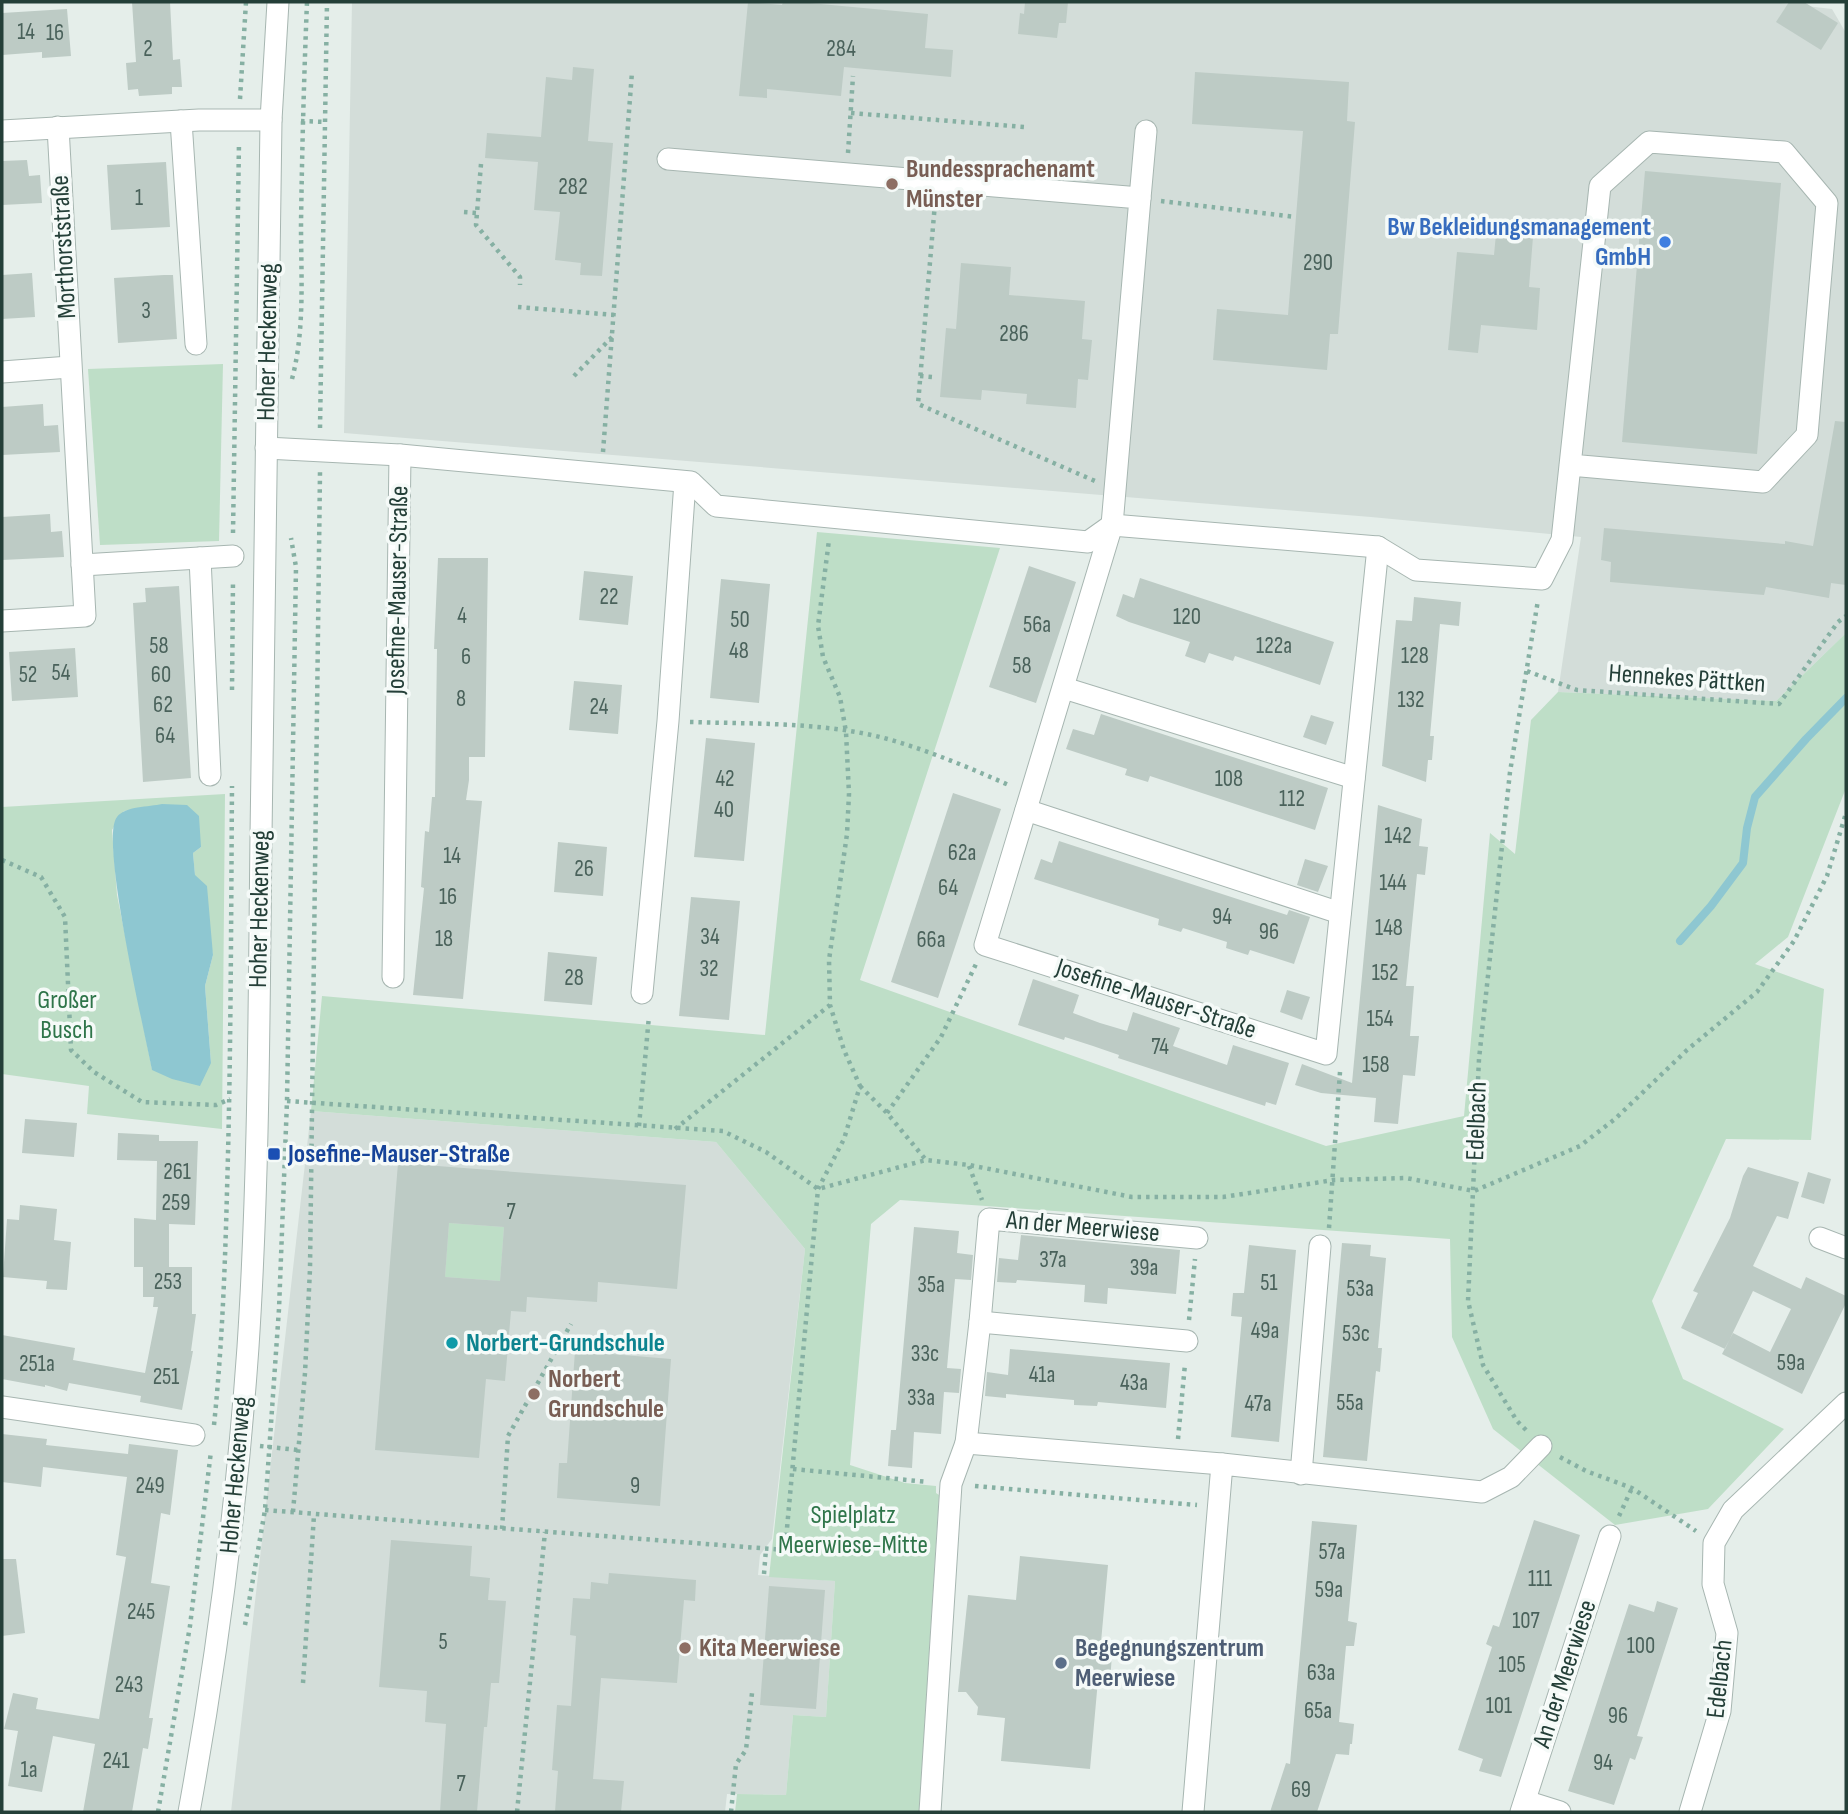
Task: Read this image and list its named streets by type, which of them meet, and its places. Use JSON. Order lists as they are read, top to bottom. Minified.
{"streets":{"street":["Morthorststraße","Hoher Heckenweg","Josefine-Mauser-Straße","Edelbach","An der Meerwiese"],"path":["Hennekes Pättken"]},"crossings":[["Hoher Heckenweg","Josefine-Mauser-Straße"],["Hennekes Pättken","Edelbach"]],"parks":["Großer Busch","Spielplatz Meerwiese-Mitte"],"places":{"other":["Bundessprachenamt Münster","Bw Bekleidungsmanagement GmbH","Norbert-Grundschule","Norbert Grundschule","Kita Meerwiese","Begegnungszentrum Meerwiese"],"transit":["Josefine-Mauser-Straße"]},"house_numbers":["14","16","2","284","282","1","290","3","286","22","4","120","50","56a","58","122a","48","128","6","58","54","52","60","8","132","62","24","64","42","108","112","40","142","62a","14","26","144","64","16","94","148","96","34","18","66a","32","152","28","154","74","158","261","259","7","37a","39a","253","51","35a","53a","49a","53c","33c","59a","251a","41a","251","43a","33a","55a","47a","249","9","57a","111","59a","245","107","5","100","105","63a","243","101","65a","96","241","94","1a","7","69"]}
